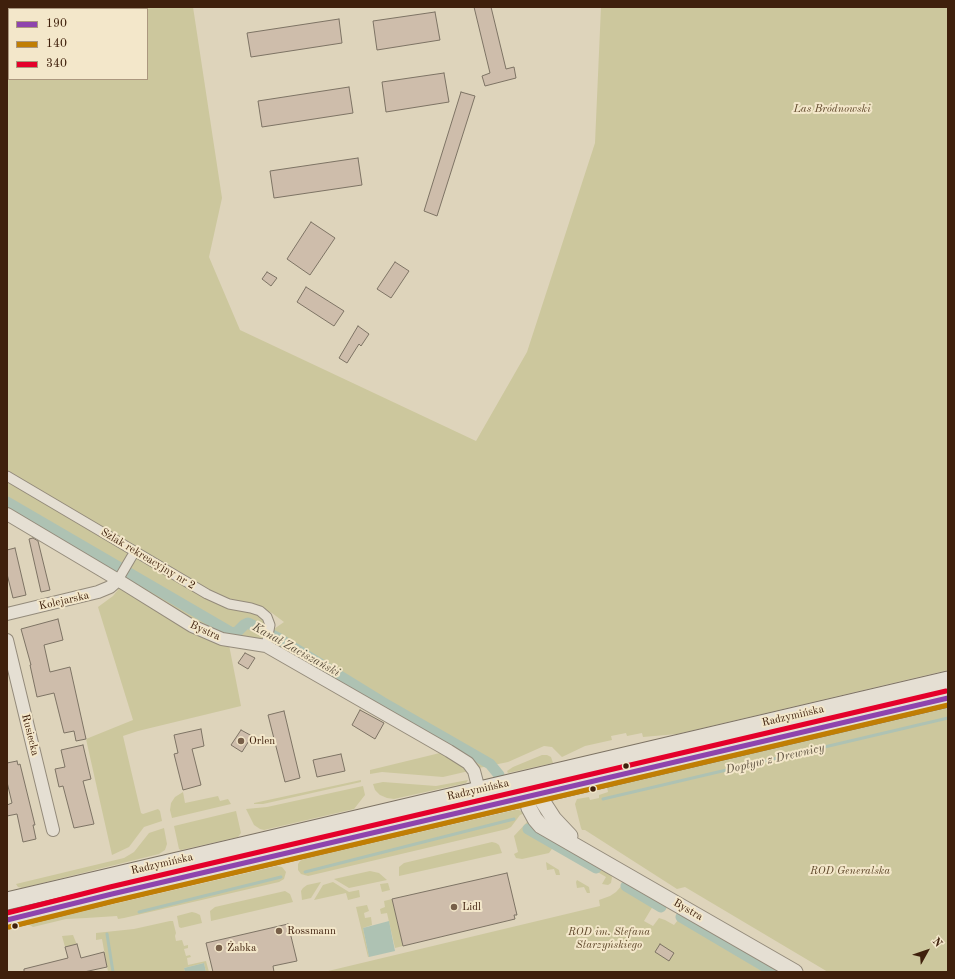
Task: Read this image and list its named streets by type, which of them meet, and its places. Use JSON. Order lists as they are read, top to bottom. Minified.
{"streets":{"main road":["Radzymińska"],"street":["Szlak rekreacyjny nr 2","Kolejarska","Bystra","Rusiecka"]},"crossings":[["Szlak rekreacyjny nr 2","Bystra"],["Kolejarska","Bystra"],["Bystra","Radzymińska"]],"water":["Kanał Zaciszański","Dopływ z Drewnicy"],"parks":["Las Bródnowski","ROD Generalska","ROD im. Stefana Starzyńskiego"],"places":["Orlen","Lidl","Rossmann","Żabka"],"lines":["transit line 340","transit line 190","transit line 140"],"legend":["190","140","340"],"north":"top right"}
